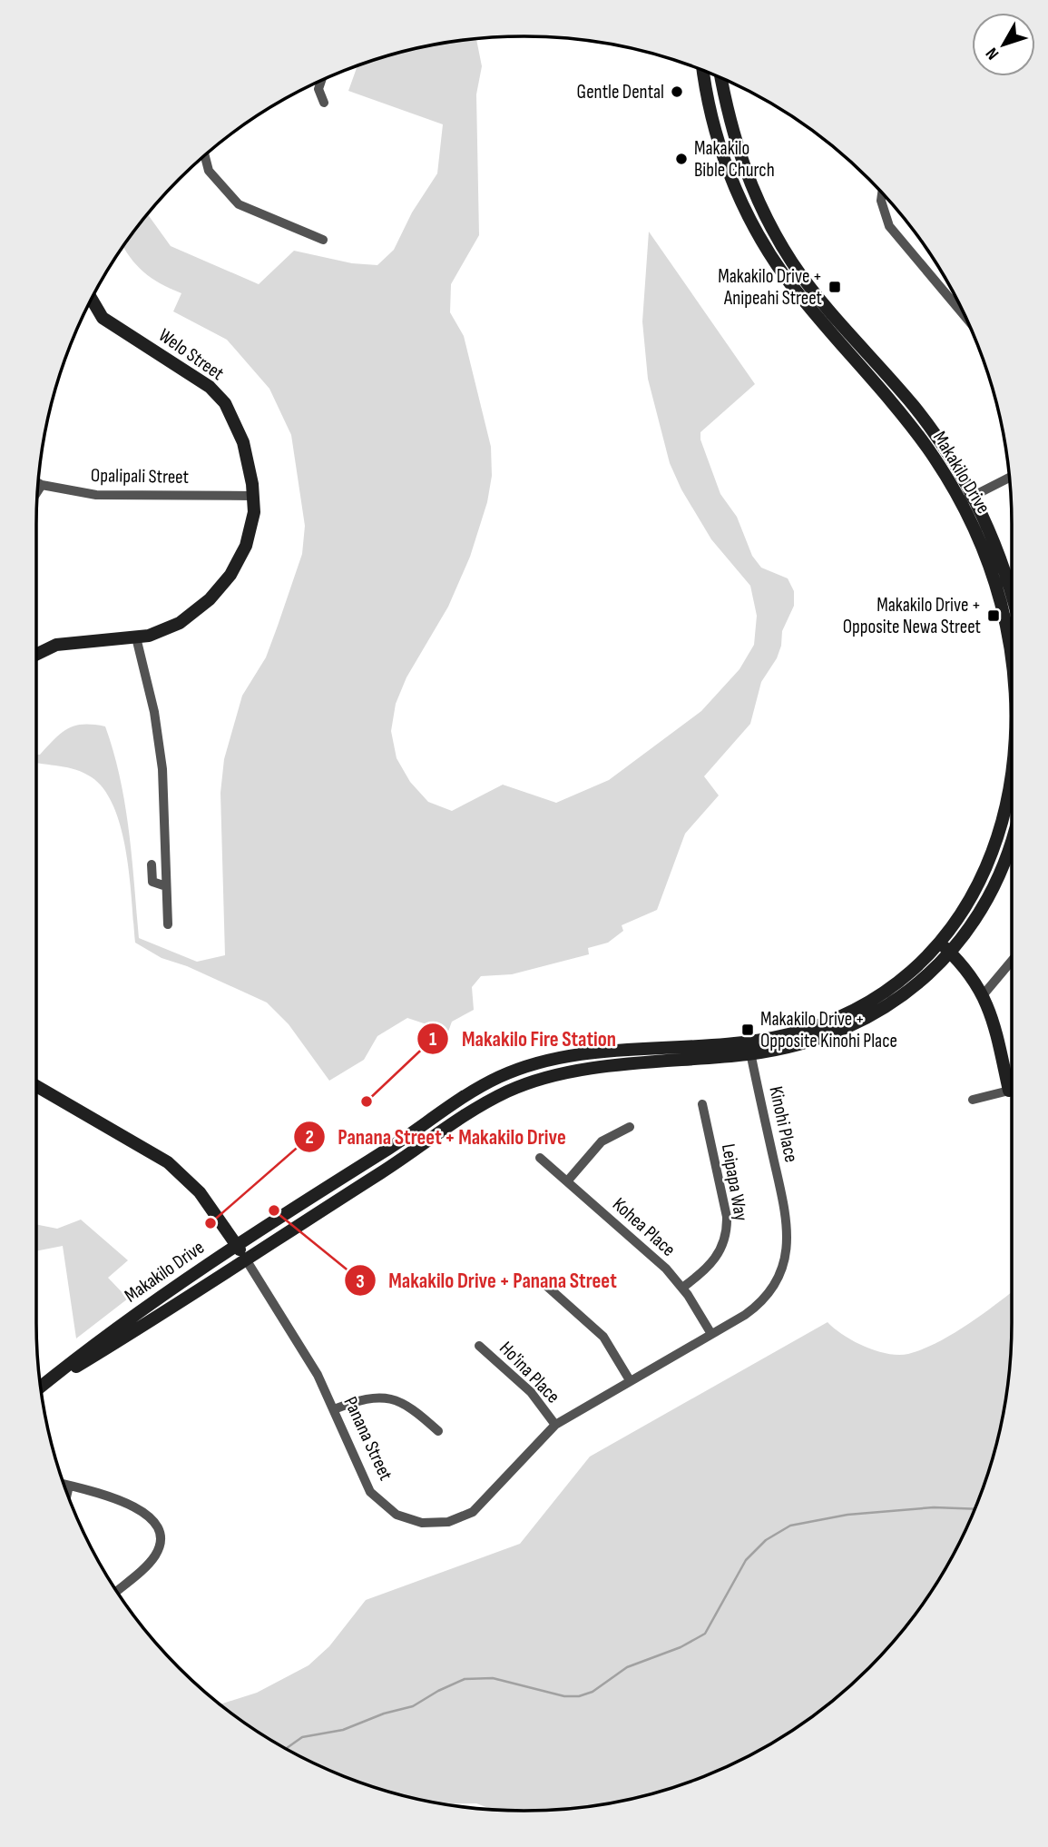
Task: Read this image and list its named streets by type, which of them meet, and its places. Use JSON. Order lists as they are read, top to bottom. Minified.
{"streets":{"main road":["Welo Street","Makakilo Drive","Panana Street"],"street":["Opalipali Street","Kinohi Place","Leipapa Way","Kohea Place","Ho'ina Place"]},"crossings":[["Welo Street","Opalipali Street"],["Makakilo Drive","Kinohi Place"],["Makakilo Drive","Panana Street"],["Kinohi Place","Panana Street"],["Leipapa Way","Kohea Place"],["Kohea Place","Panana Street"],["Ho'ina Place","Panana Street"]],"places":{"other":["Gentle Dental","Makakilo Bible Church","Makakilo Fire Station","Makakilo Drive + Panana Street","Panana Street + Makakilo Drive"],"transit":["Makakilo Drive + Anipeahi Street","Makakilo Drive + Opposite Newa Street","Makakilo Drive + Opposite Kinohi Place"]},"north":"bottom left"}
